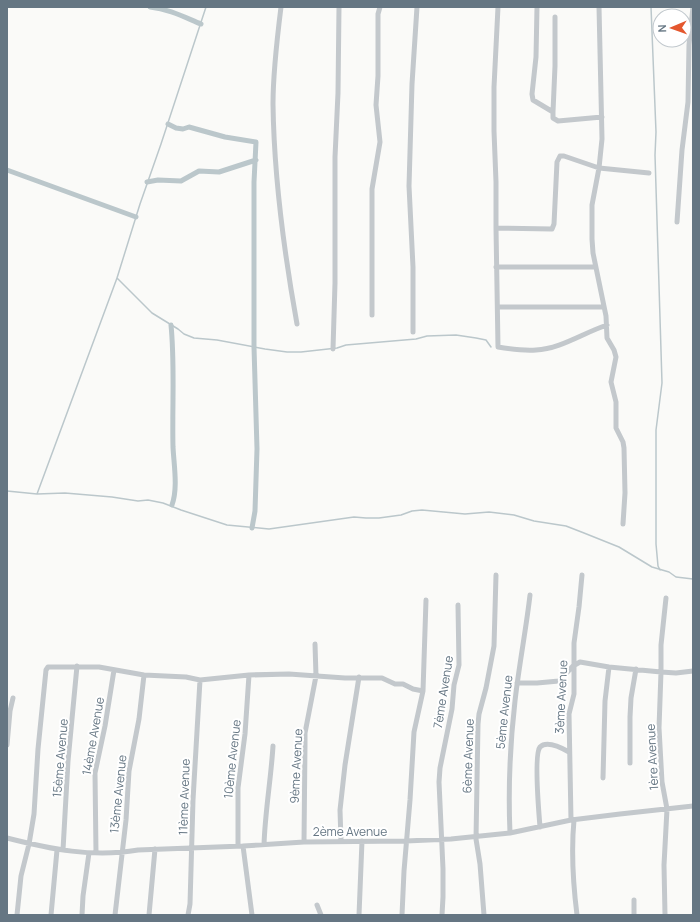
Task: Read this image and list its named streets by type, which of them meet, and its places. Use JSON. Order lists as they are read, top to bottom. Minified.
{"streets":{"street":["7ème Avenue","3ème Avenue","5ème Avenue","14ème Avenue","6ème Avenue","1ère Avenue","15ème Avenue","10ème Avenue","9ème Avenue","13ème Avenue","11ème Avenue","2ème Avenue"]},"crossings":[["7ème Avenue","2ème Avenue"],["3ème Avenue","2ème Avenue"],["5ème Avenue","2ème Avenue"],["14ème Avenue","2ème Avenue"],["6ème Avenue","2ème Avenue"],["1ère Avenue","2ème Avenue"],["15ème Avenue","2ème Avenue"],["10ème Avenue","2ème Avenue"],["9ème Avenue","2ème Avenue"],["13ème Avenue","2ème Avenue"],["11ème Avenue","2ème Avenue"]],"north":"left"}
